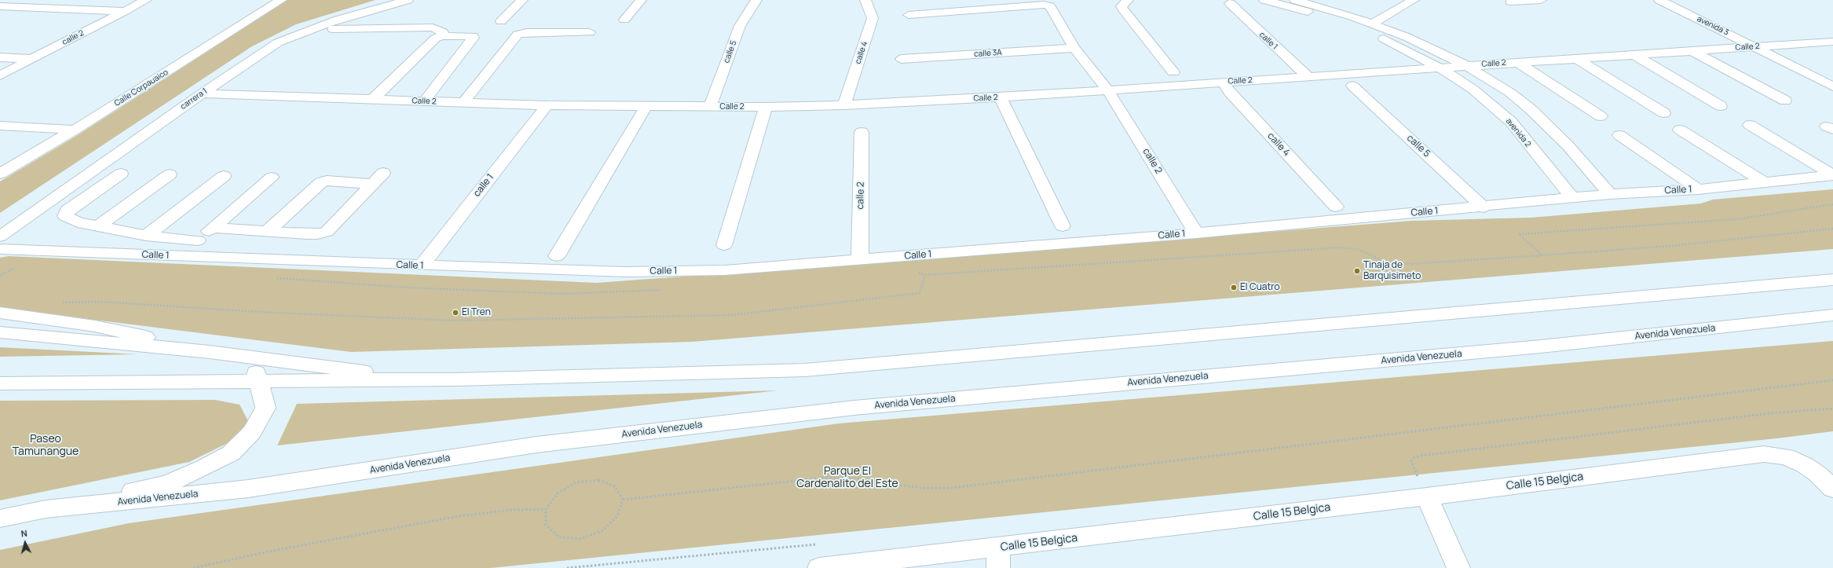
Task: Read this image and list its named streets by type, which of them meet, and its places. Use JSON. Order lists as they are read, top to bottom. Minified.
{"streets":{"street":["avenida 3","calle 2","calle 1","Calle 2","calle 5","calle 4","calle 3A","Calle Corpauaico","carrera 1","avenida 2","Calle 1","Avenida Venezuela","Calle 15 Belgica"]},"crossings":[["avenida 3","Calle 2"],["calle 2","Calle 2"],["calle 2","calle 3A"],["calle 2","Calle 1"],["calle 1","Calle 2"],["calle 1","Calle 1"],["Calle 2","calle 5"],["Calle 2","calle 4"],["Calle 2","carrera 1"],["Calle 2","avenida 2"],["calle 5","Calle 1"],["avenida 2","Calle 1"]],"parks":["Paseo Tamunangue","Parque El Cardenalito del Este"],"places":["Tinaja de Barquisimeto","El Cuatro","El Tren"],"north":"top"}
